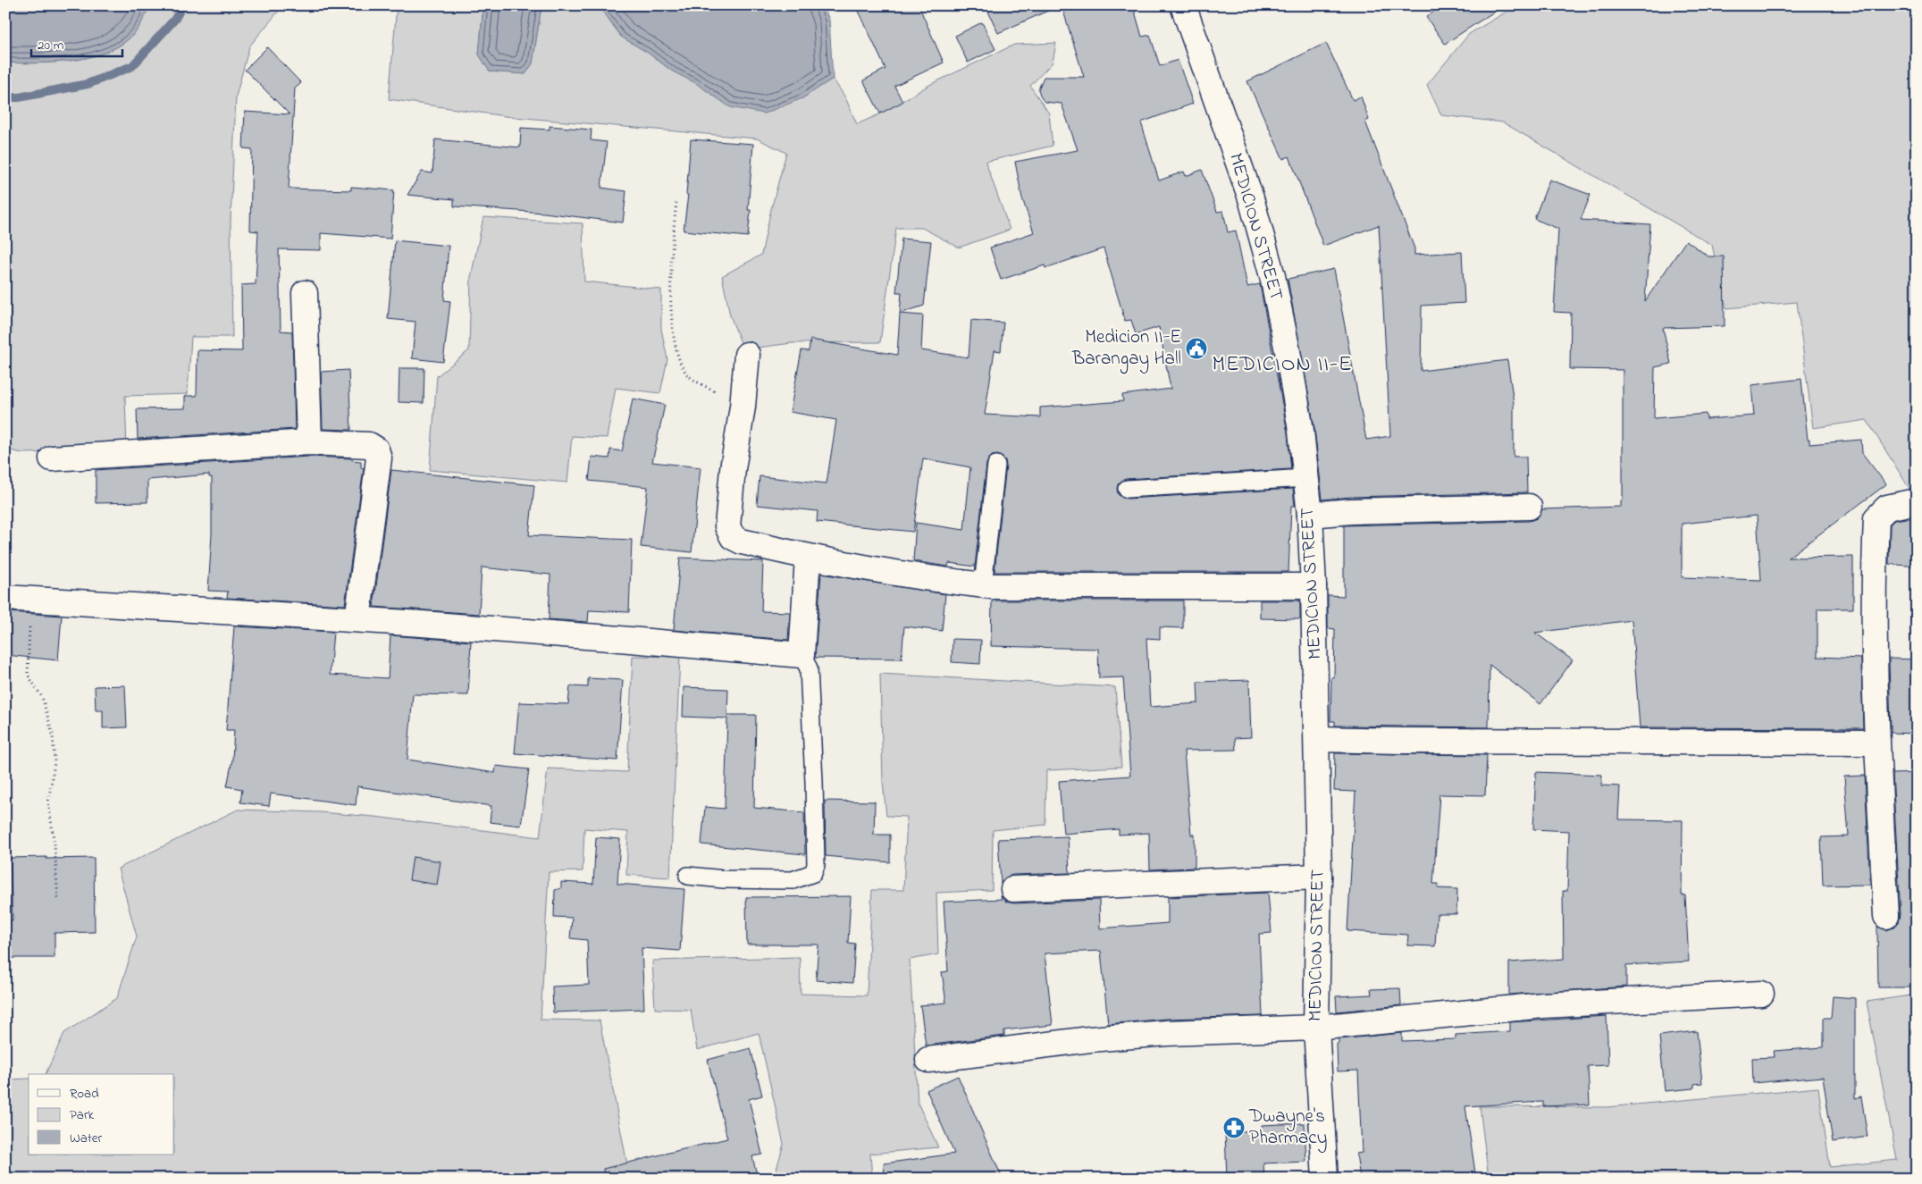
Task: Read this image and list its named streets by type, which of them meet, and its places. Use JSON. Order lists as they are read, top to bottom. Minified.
{"streets":{"street":["MEDICION STREET"]},"districts":["MEDICION II-E"],"places":{"public building":["Medicion II-E Barangay Hall"],"pharmacy":["Dwayne's Pharmacy"]},"legend":["Road","Park","Water"],"scale_bar":"20 m"}
